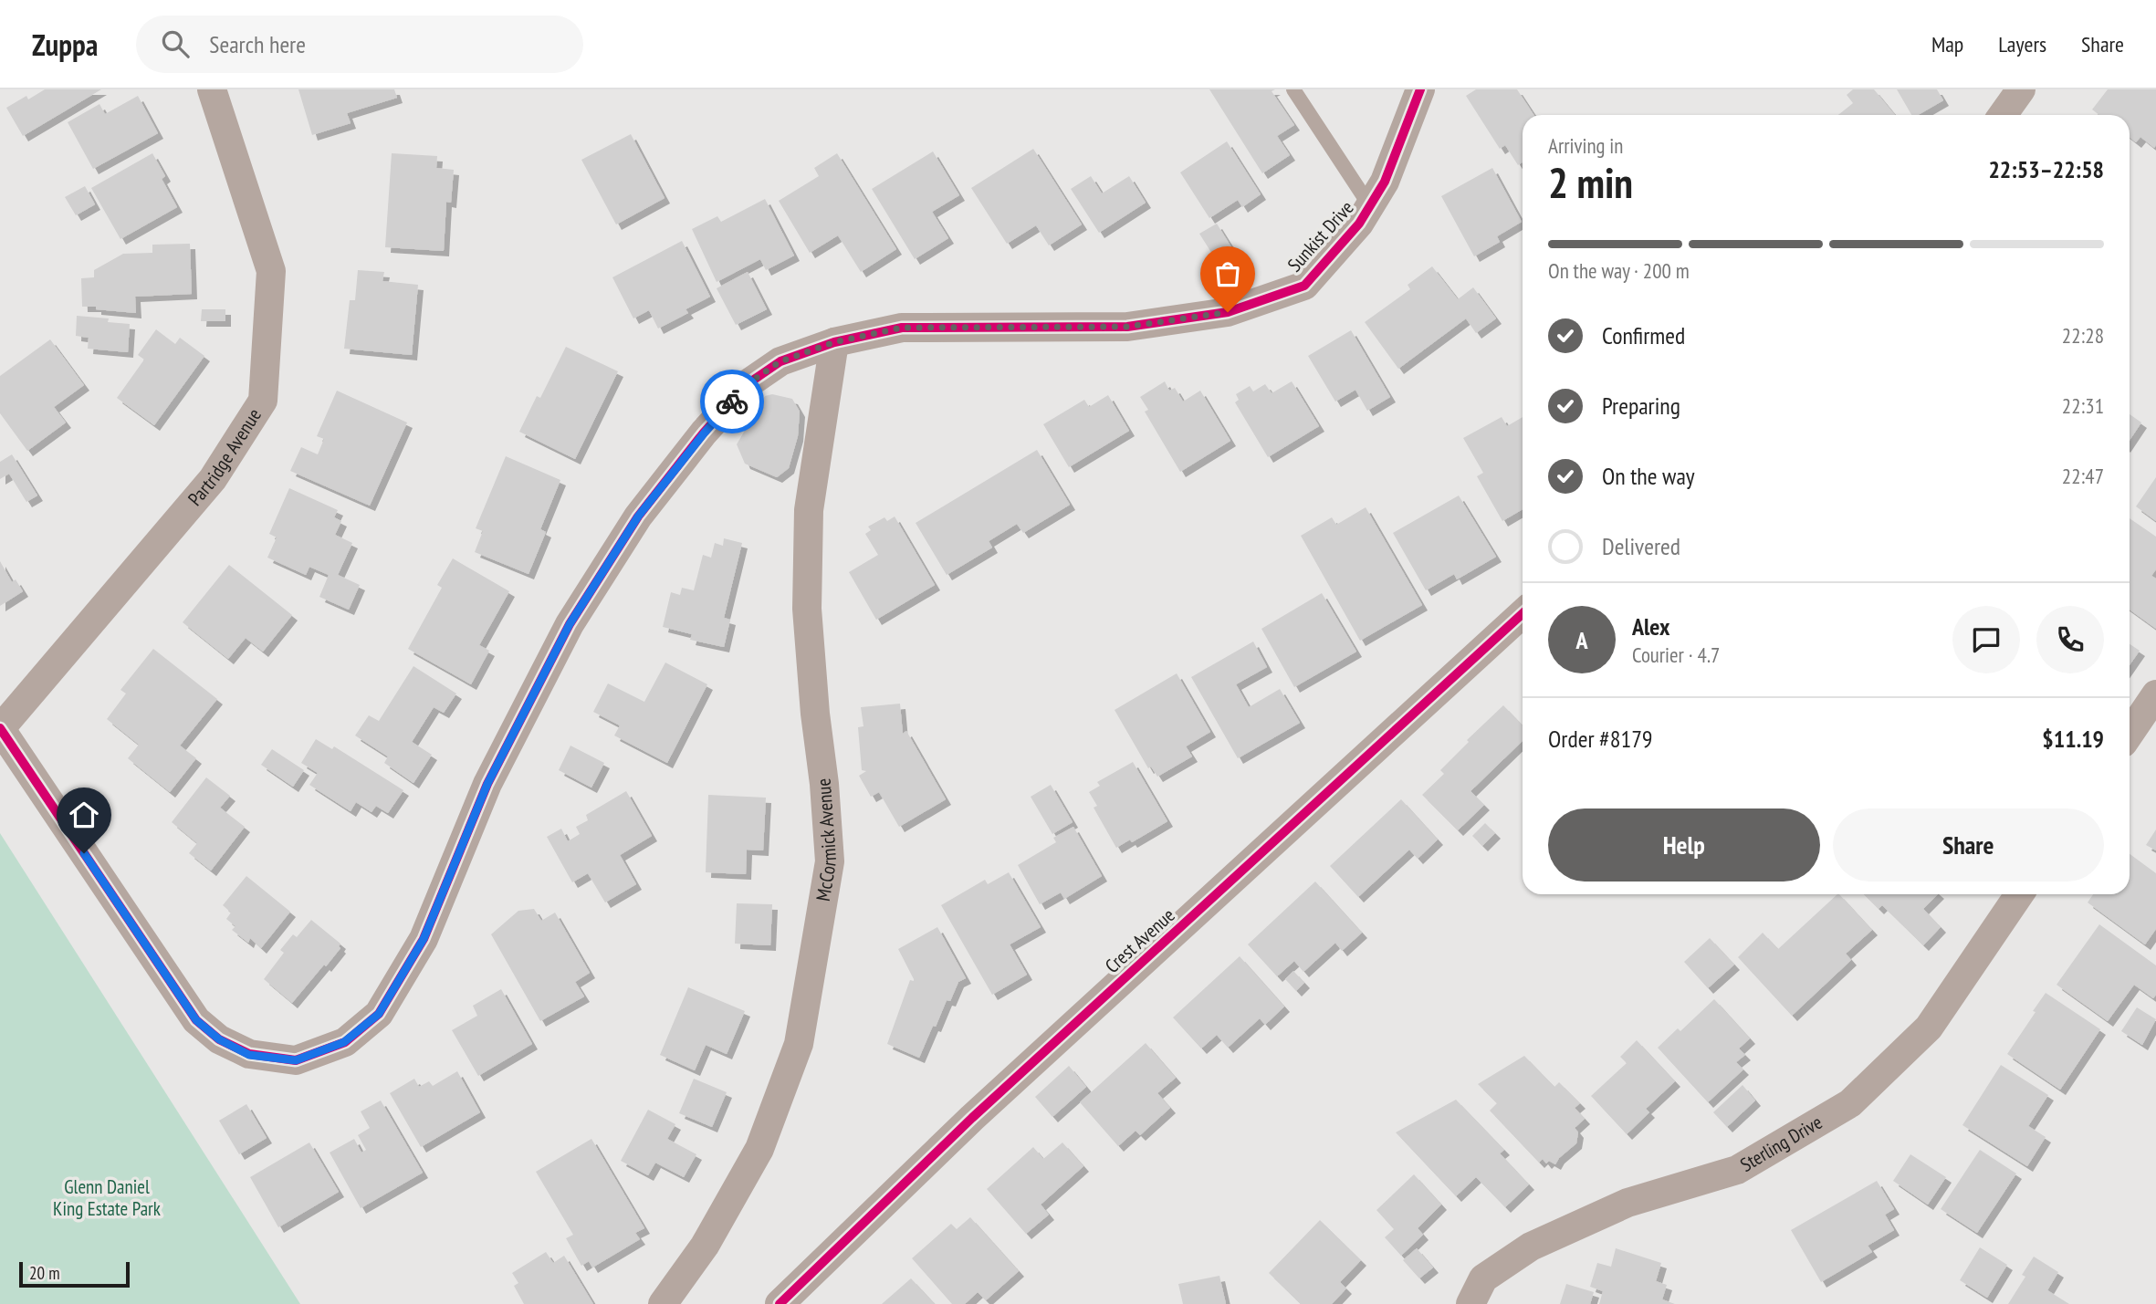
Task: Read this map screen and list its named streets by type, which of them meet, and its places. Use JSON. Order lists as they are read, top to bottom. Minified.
{"streets":{"street":["Sunkist Drive","Partridge Avenue","McCormick Avenue","Crest Avenue","Sterling Drive"]},"crossings":[["Sunkist Drive","Partridge Avenue"],["Sunkist Drive","McCormick Avenue"]],"parks":["Glenn Daniel King Estate Park"],"scale_bar":"20 m","page":{"header":"Zuppa","search":"Search here","nav":["Map","Layers","Share"],"heading":["2 min","Arriving in","22:53–22:58"],"panel":["Alex","Courier · 4.7","Order #8179","$11.19"],"bar":"On the way · 200 m","list":[["Confirmed","22:28"],["Preparing","22:31"],["On the way","22:47"],"Delivered"],"round":"A","buttons":["Help","Share"],"scale":"20 m"}}
